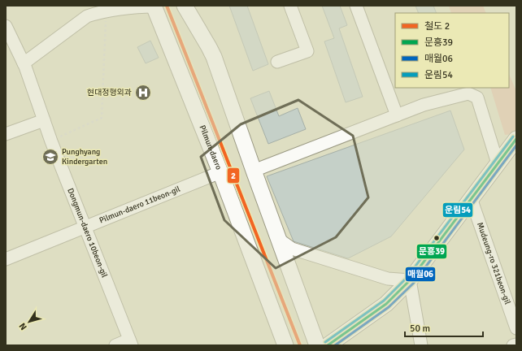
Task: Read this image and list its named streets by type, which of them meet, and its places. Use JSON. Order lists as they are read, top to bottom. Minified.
{"streets":{"main road":["Pilmun-daero"],"lane":["Pilmun-daero 11beon-gil","Dongmun-daero 10beon-gil","Mudeung-ro 321beon-gil"]},"crossings":[["Pilmun-daero","Pilmun-daero 11beon-gil"],["Pilmun-daero 11beon-gil","Dongmun-daero 10beon-gil"]],"places":{"hospital":["현대정형외과"],"school or university":["Punghyang Kindergarten"]},"lines":["rail line 2","transit line 운림54","transit line 문흥39","transit line 매월06"],"legend":["철도 2","문흥39","매월06","운림54"],"scale_bar":"50 m","north":"bottom left"}
